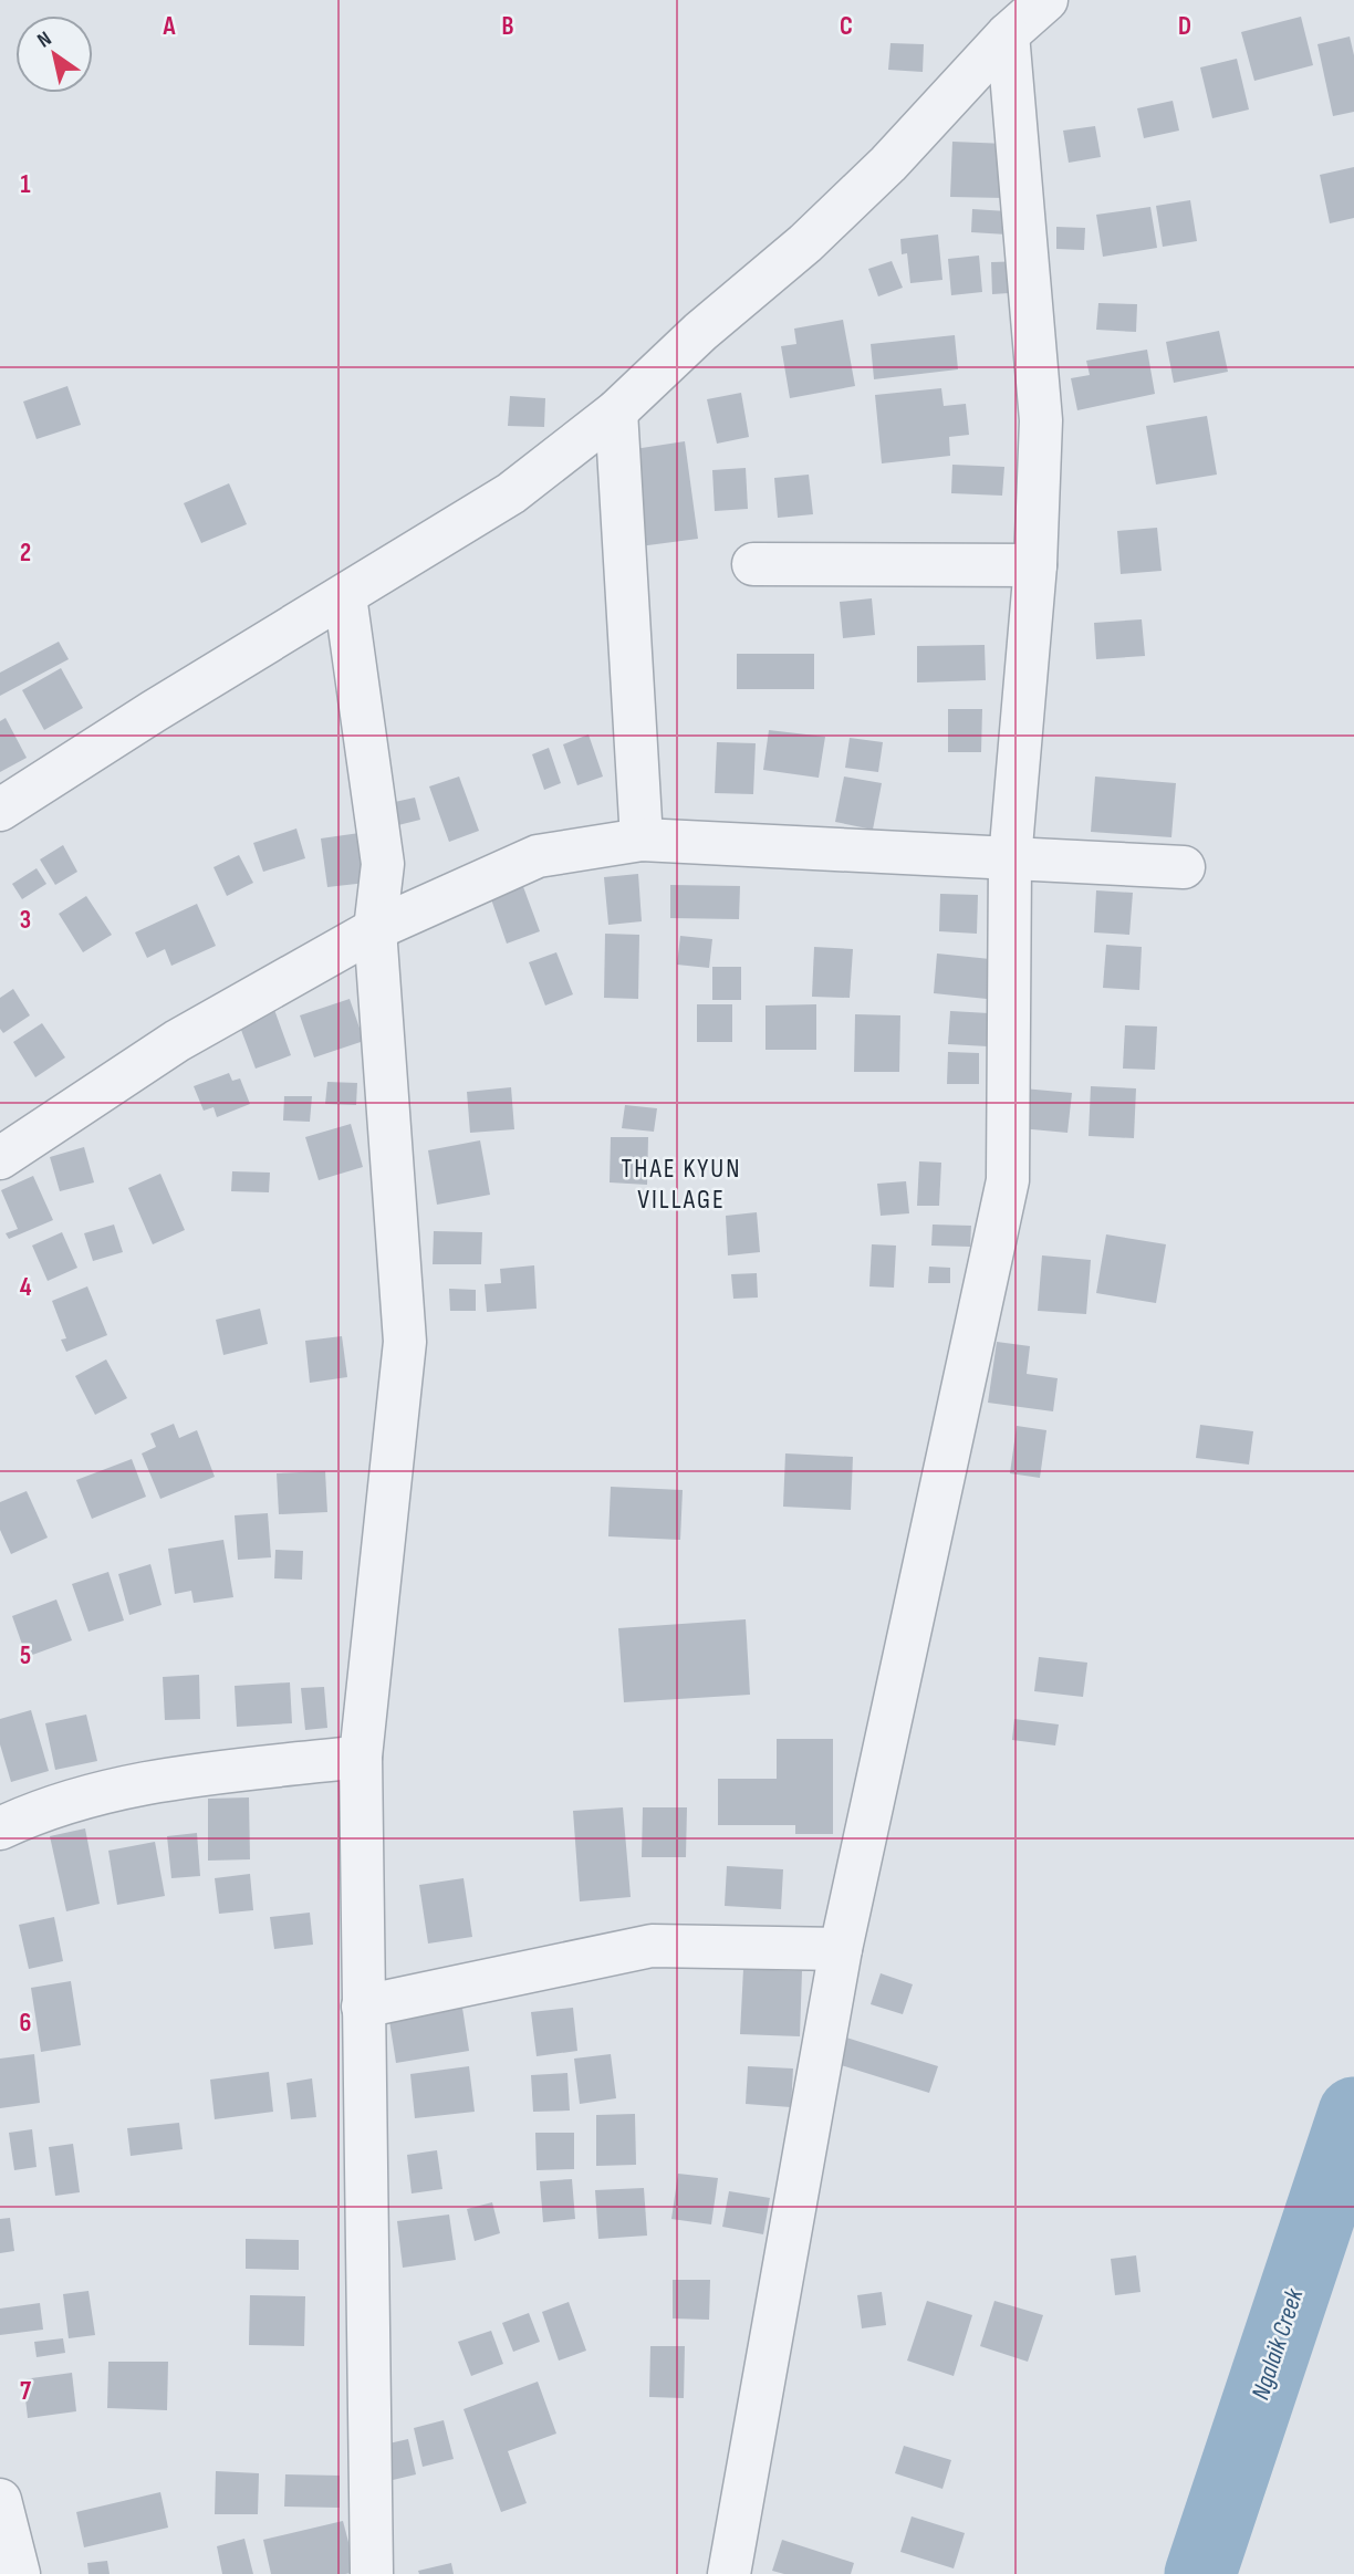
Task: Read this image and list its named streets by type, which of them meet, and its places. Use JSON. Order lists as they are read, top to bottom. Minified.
{"districts":["THAE KYUN VILLAGE"],"water":["Ngalaik Creek"],"north":"top left","grid":{"columns":["A","B","C","D"],"rows":["1","2","3","4","5","6","7"]}}
